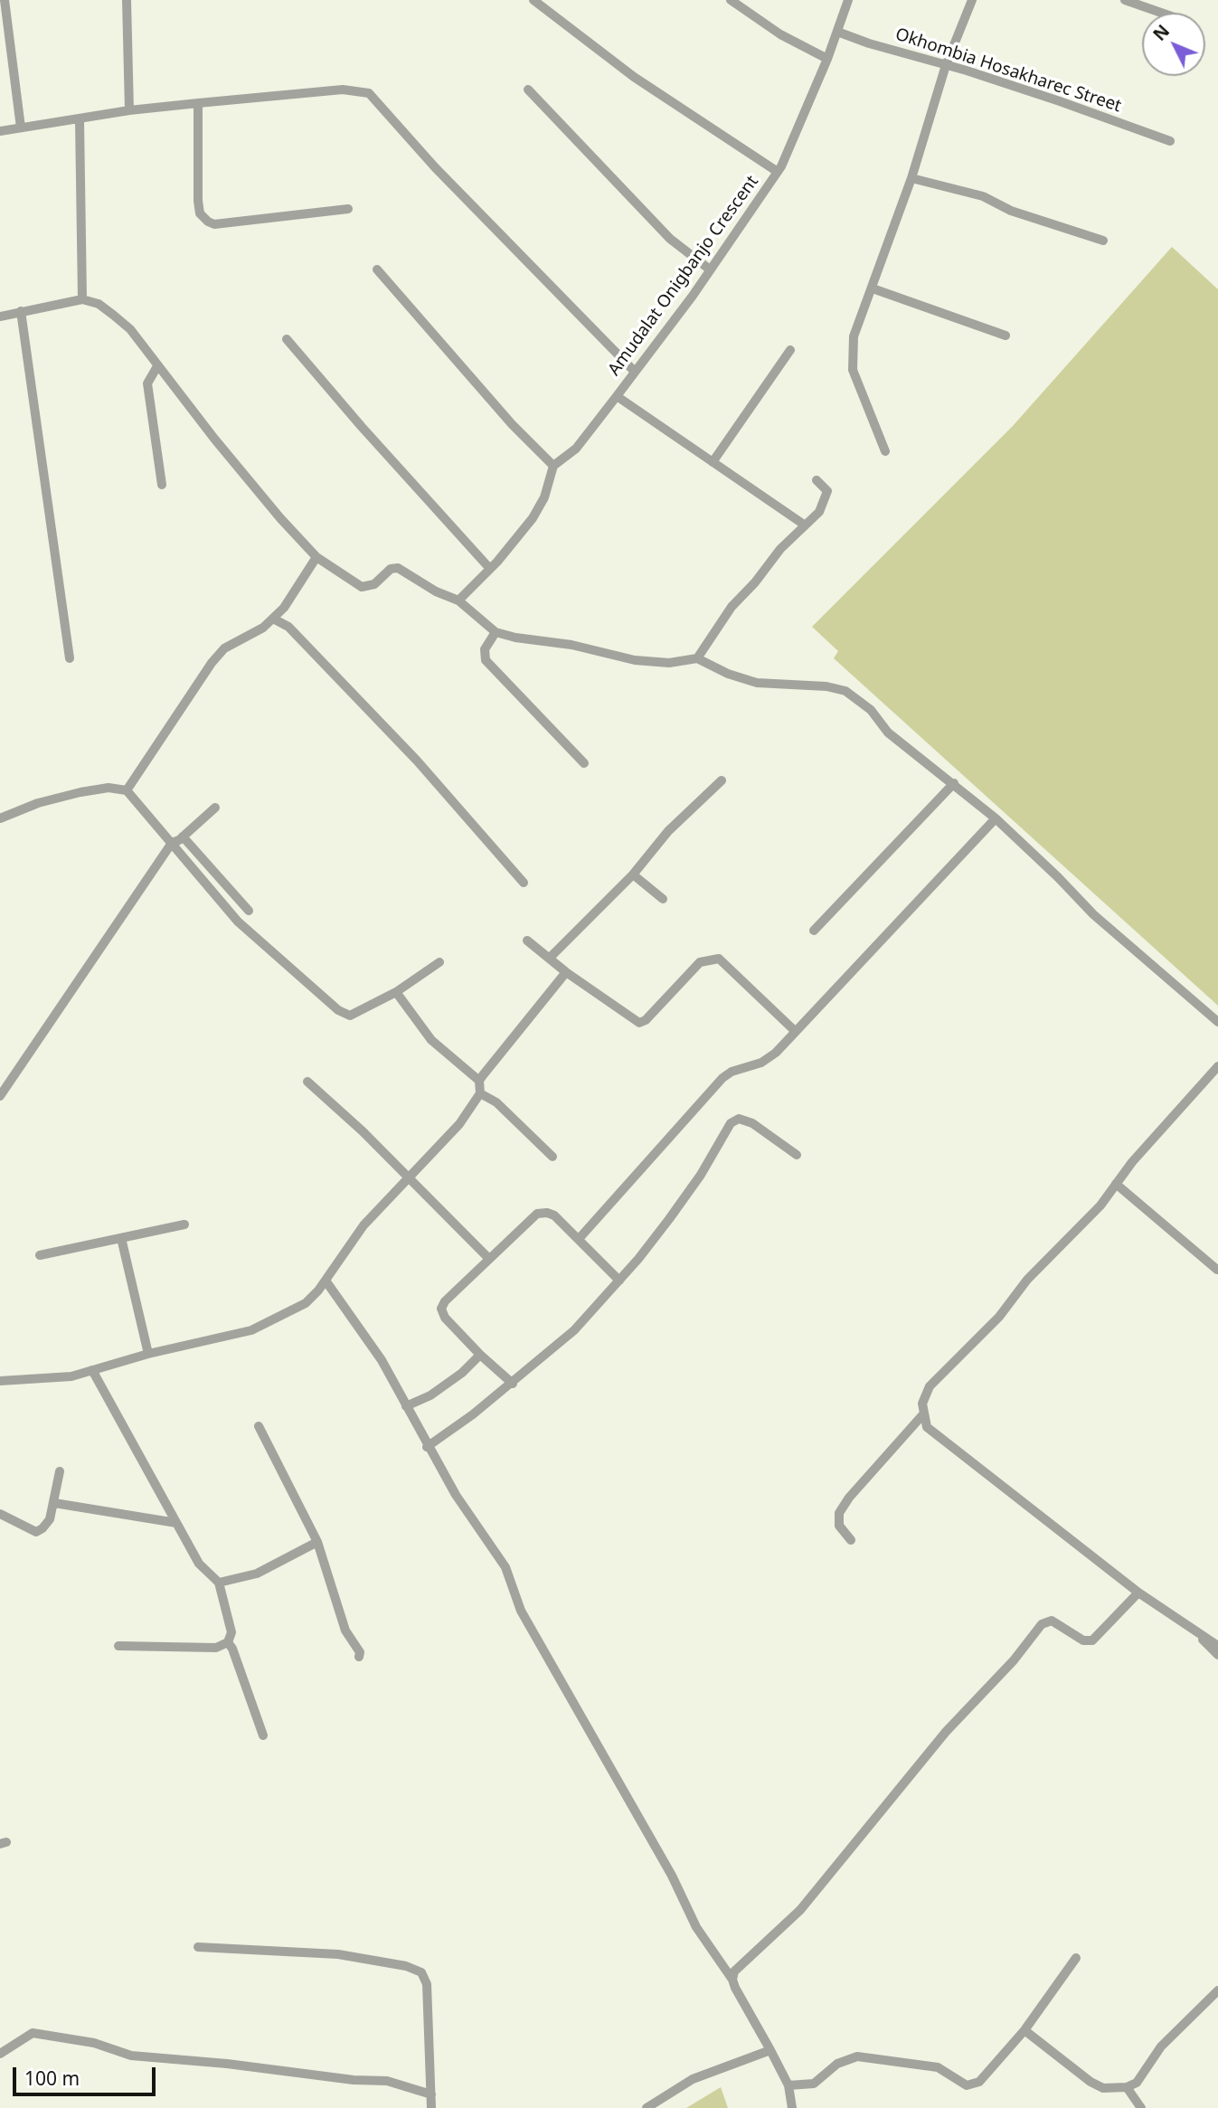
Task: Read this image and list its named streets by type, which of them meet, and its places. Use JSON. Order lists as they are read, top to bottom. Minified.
{"streets":{"street":["Okhombia Hosakharec Street","Amudalat Onigbanjo Crescent"]},"crossings":[["Okhombia Hosakharec Street","Amudalat Onigbanjo Crescent"]],"scale_bar":"100 m","north":"top left"}
